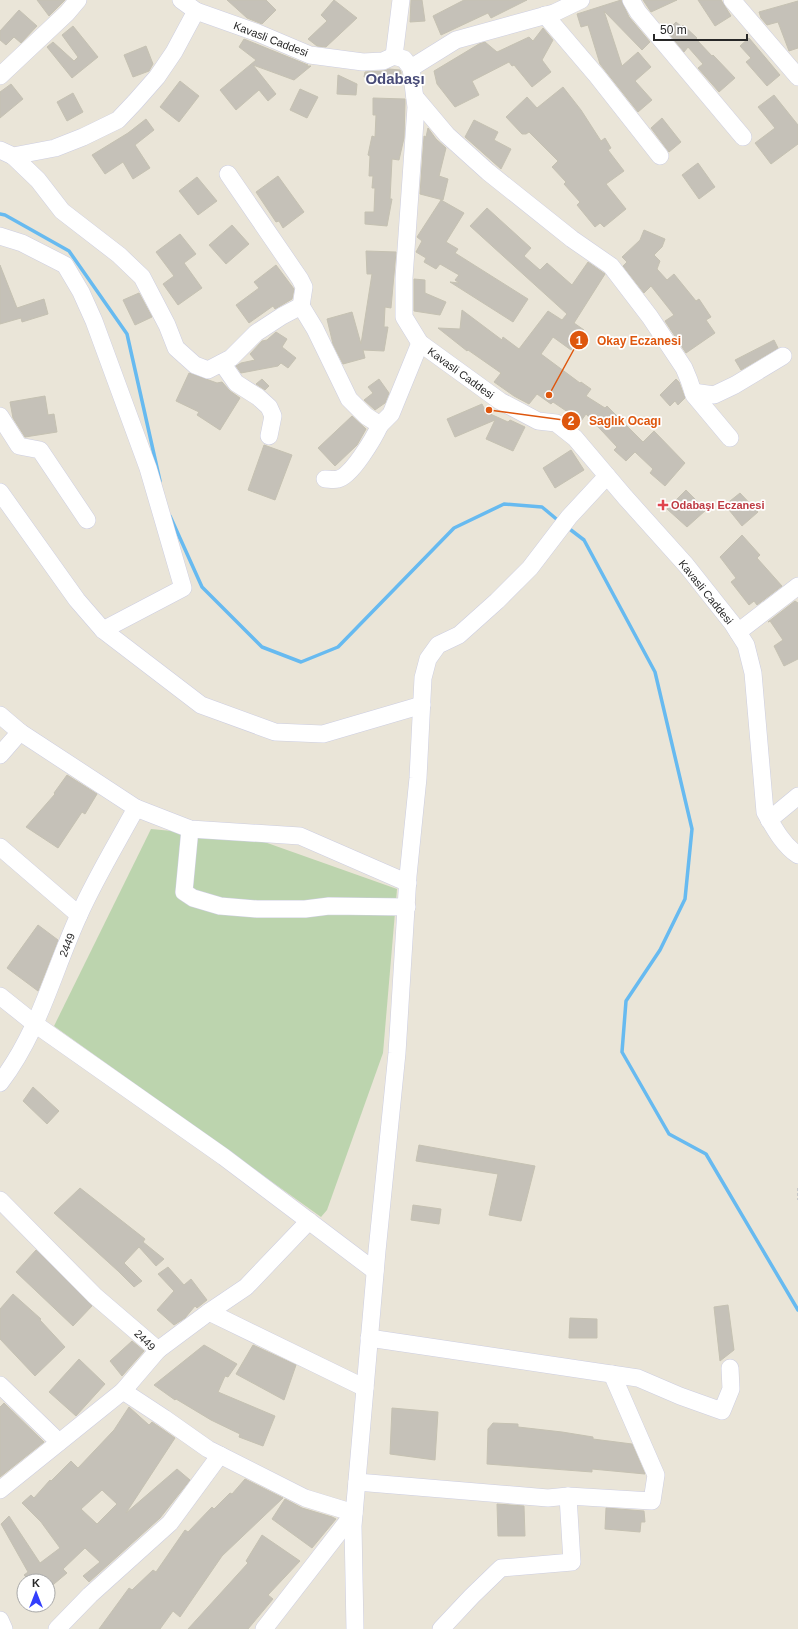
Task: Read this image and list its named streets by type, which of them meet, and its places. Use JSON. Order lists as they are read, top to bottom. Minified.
{"streets":{"street":["Kavasli Caddesi","2449"]},"districts":["Odabaşı"],"places":{"other":["Okay Eczanesi","Saglık Ocagı"],"health":["Odabaşı Eczanesi"]},"scale_bar":"50 m","north":"top"}
